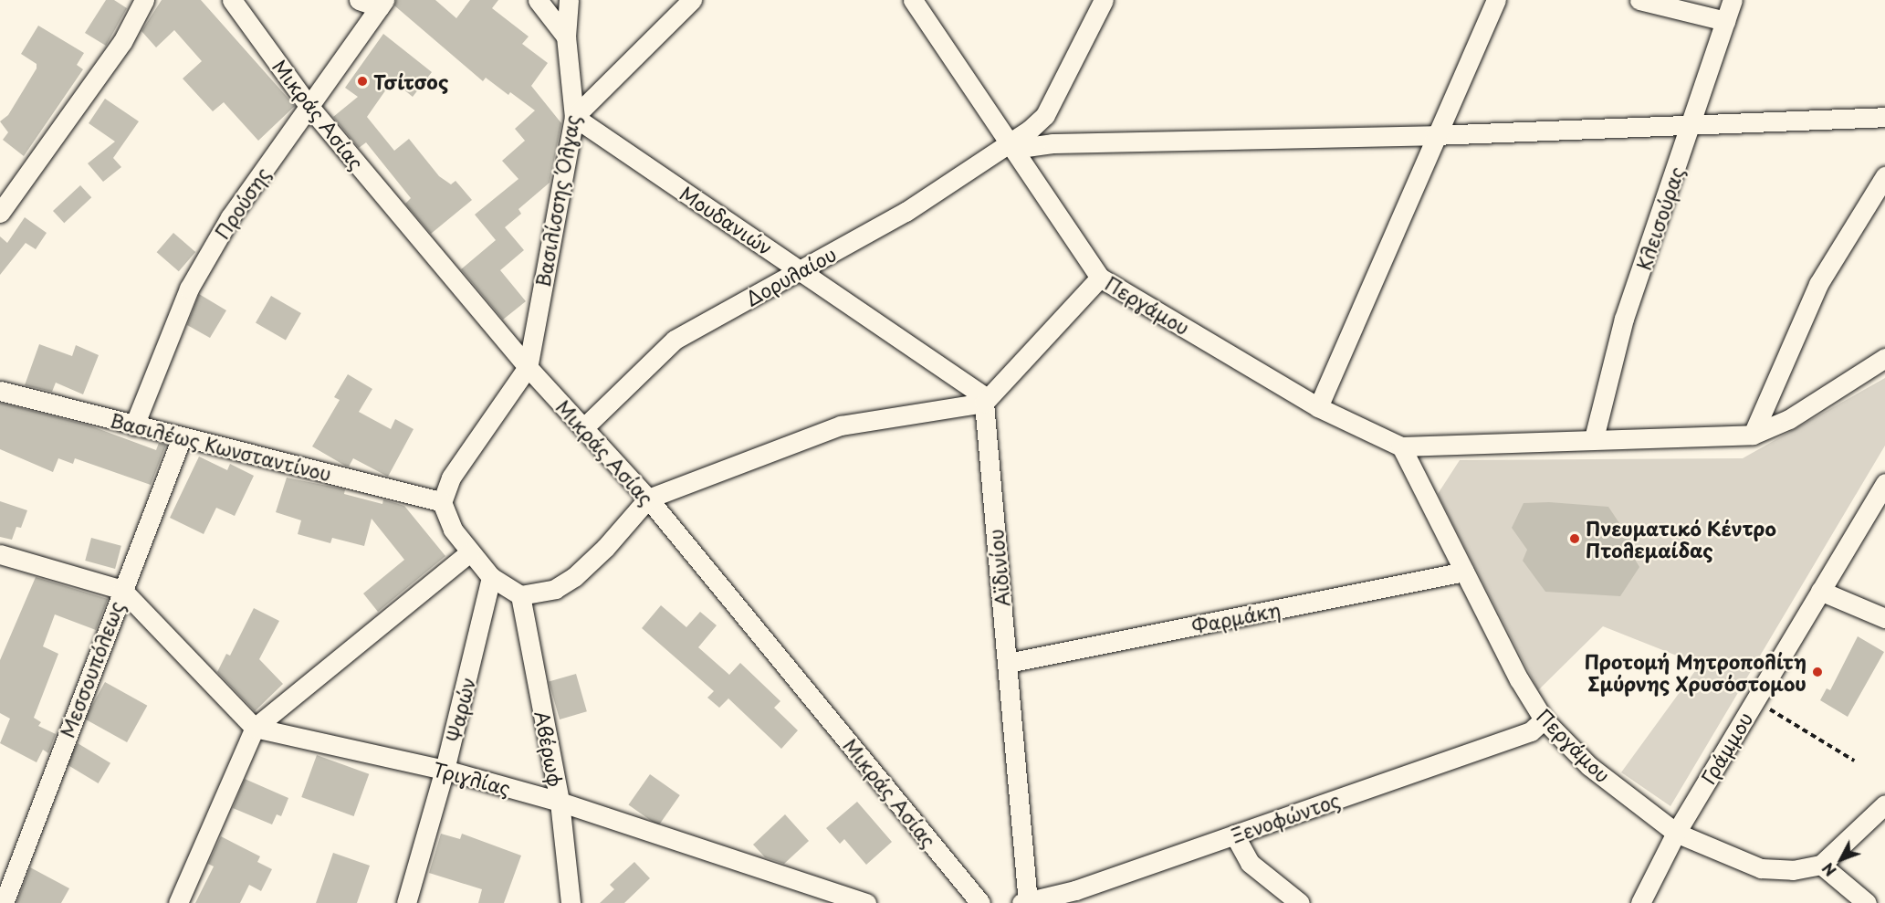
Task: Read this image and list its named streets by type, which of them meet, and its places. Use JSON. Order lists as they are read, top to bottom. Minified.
{"streets":{"street":["Μικράς Ασίας","Βασιλίσσης Όλγας","Προύσης","Κλεισούρας","Μουδανιών","Δορυλαίου","Περγάμου","Βασιλέως Κωνσταντίνου","Αϊδινίου","Φαρμάκη","Μεσσουπόλεως","Ψαρών","Γράμμου","Αβέρωφ","Τριγλίας","Ξενοφώντος"]},"crossings":[["Μικράς Ασίας","Βασιλίσσης Όλγας"],["Μικράς Ασίας","Προύσης"],["Μικράς Ασίας","Δορυλαίου"],["Βασιλίσσης Όλγας","Μουδανιών"],["Προύσης","Βασιλέως Κωνσταντίνου"],["Κλεισούρας","Περγάμου"],["Μουδανιών","Δορυλαίου"],["Μουδανιών","Αϊδινίου"],["Δορυλαίου","Περγάμου"],["Περγάμου","Φαρμάκη"],["Περγάμου","Γράμμου"],["Περγάμου","Ξενοφώντος"],["Βασιλέως Κωνσταντίνου","Μεσσουπόλεως"],["Αϊδινίου","Φαρμάκη"],["Αϊδινίου","Ξενοφώντος"],["Ψαρών","Τριγλίας"],["Αβέρωφ","Τριγλίας"]],"places":["Τσίτσος","Πνευματικό Κέντρο Πτολεμαίδας","Προτομή Μητροπολίτη Σμύρνης Χρυσόστομου"],"north":"bottom left"}
